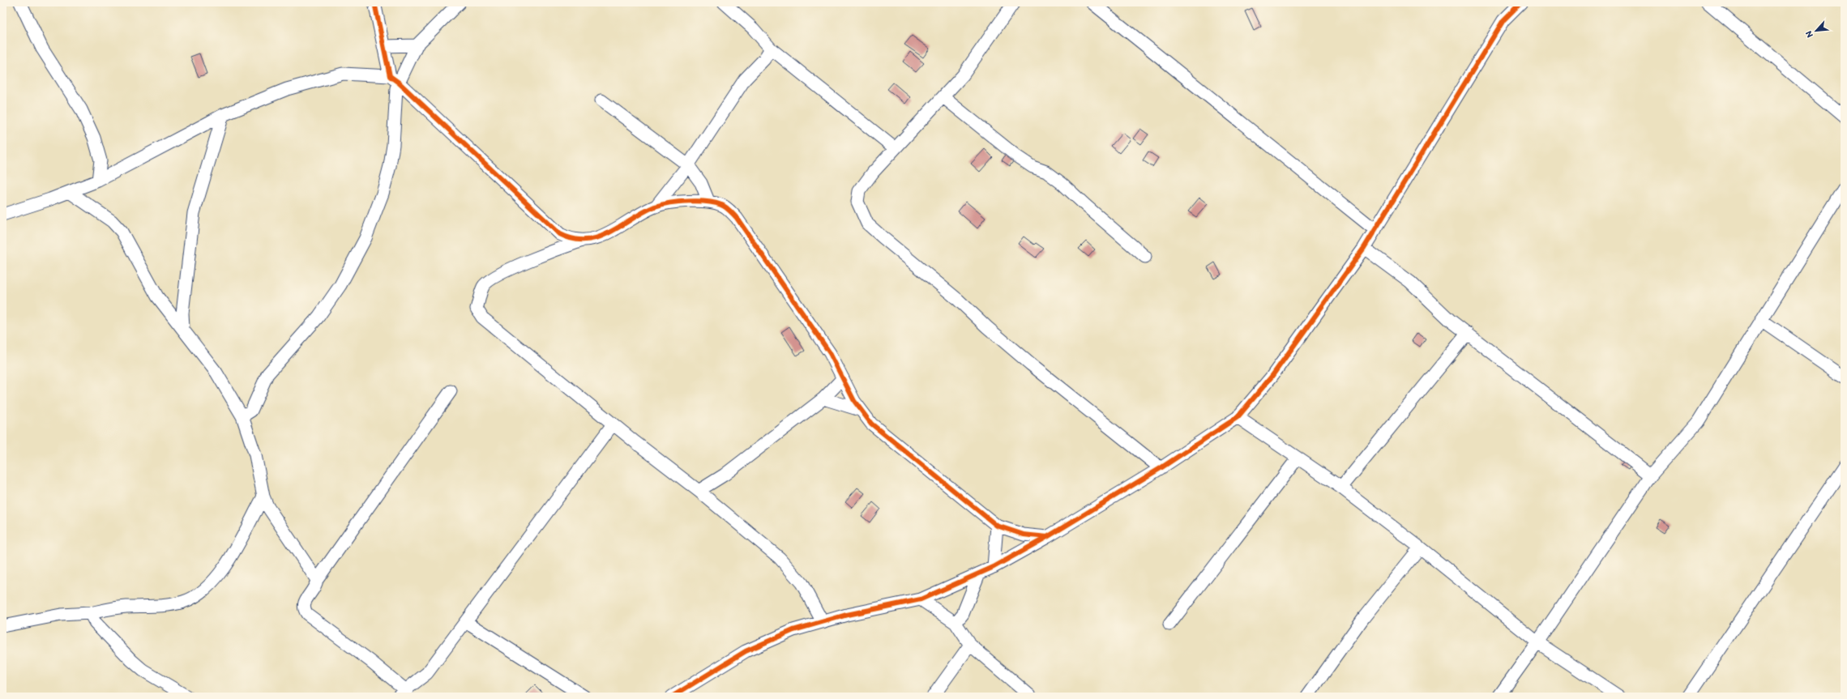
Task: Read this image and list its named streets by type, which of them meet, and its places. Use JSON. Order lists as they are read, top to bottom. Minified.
{"north":"bottom left"}
